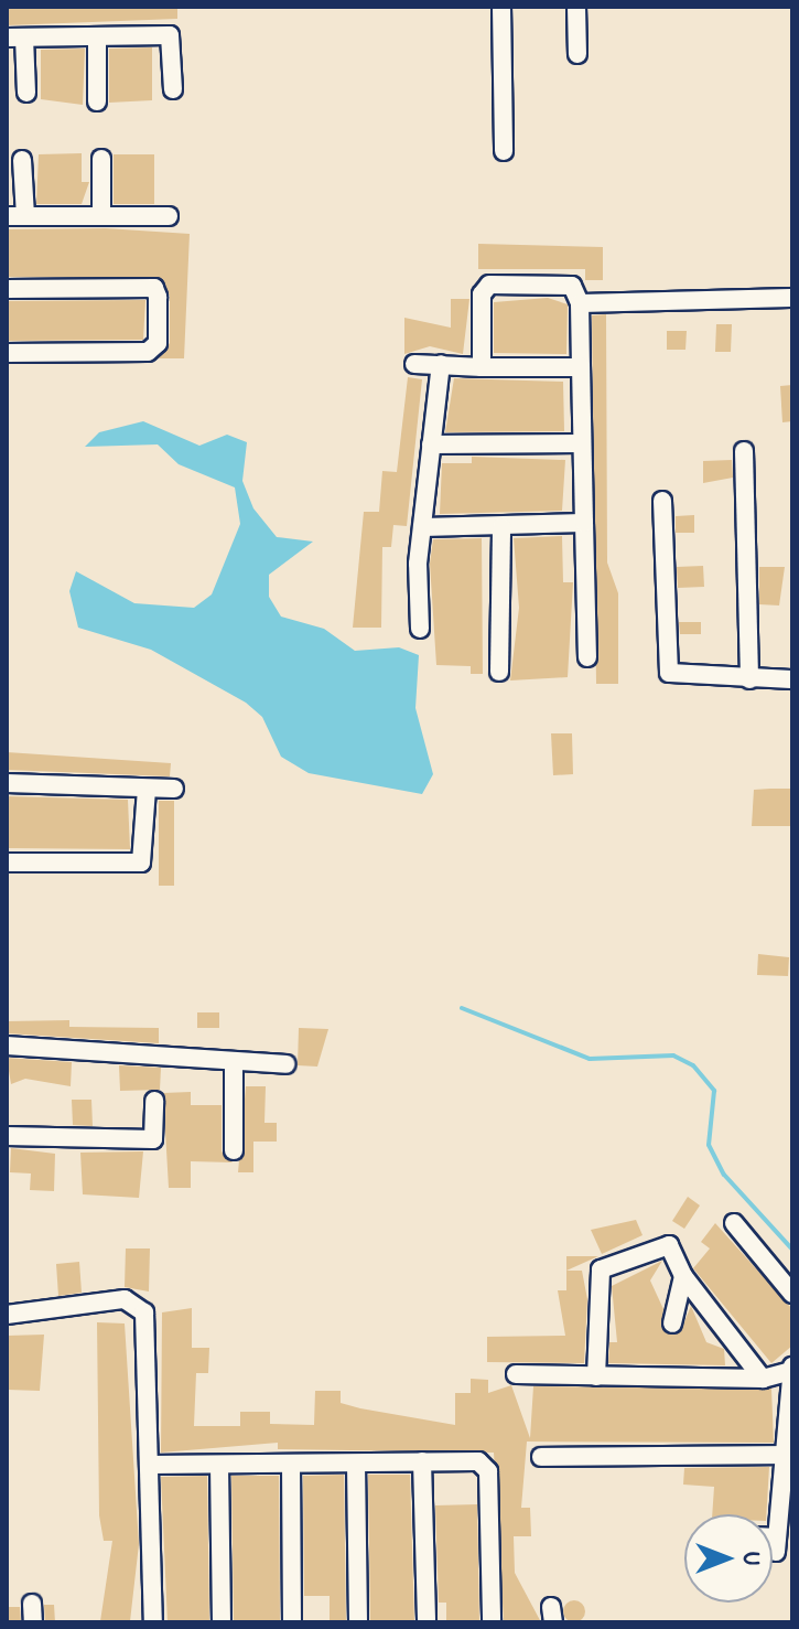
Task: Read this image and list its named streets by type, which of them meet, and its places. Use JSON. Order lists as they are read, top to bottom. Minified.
{"north":"right"}
